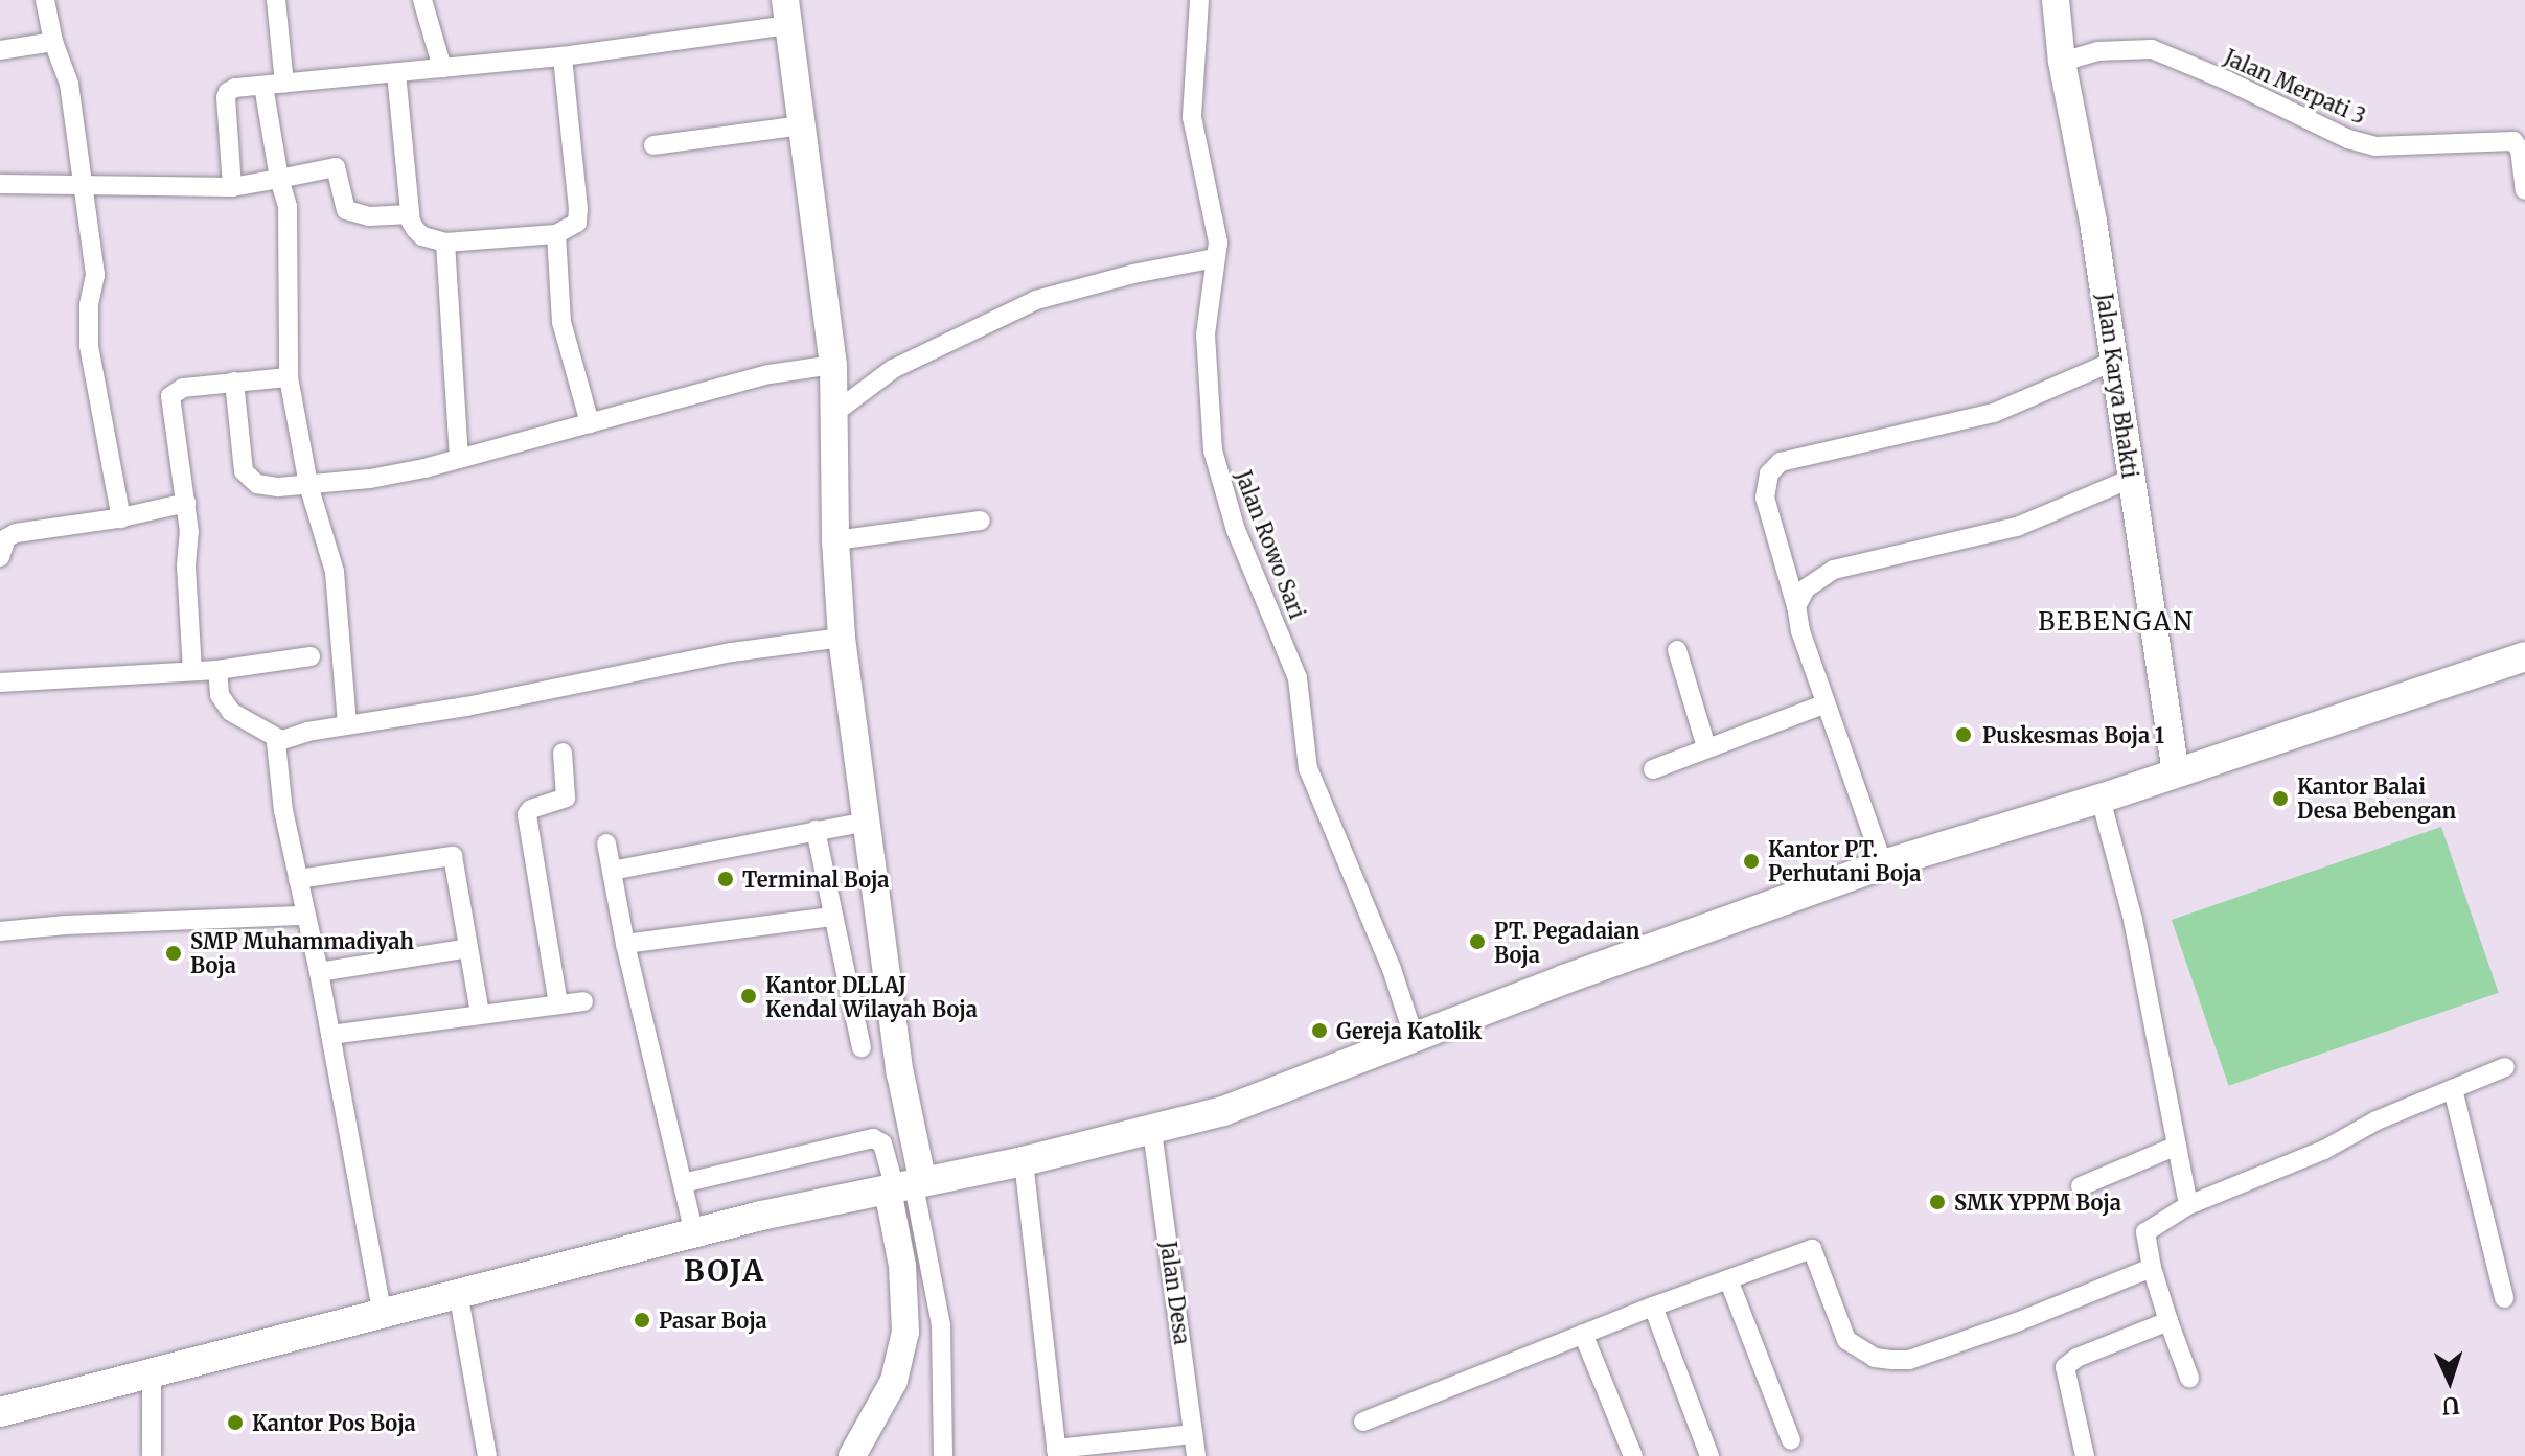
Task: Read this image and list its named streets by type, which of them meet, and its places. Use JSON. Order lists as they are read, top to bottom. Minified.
{"streets":{"street":["Jalan Merpati 3","Jalan Karya Bhakti","Jalan Rowo Sari","Jalan Desa"]},"crossings":[["Jalan Merpati 3","Jalan Karya Bhakti"]],"districts":["BEBENGAN","BOJA"],"places":["Puskesmas Boja 1","Kantor Balai Desa Bebengan","Kantor PT. Perhutani Boja","Terminal Boja","PT. Pegadaian Boja","SMP Muhammadiyah Boja","Kantor DLLAJ Kendal Wilayah Boja","Gereja Katolik","SMK YPPM Boja","Pasar Boja","Kantor Pos Boja"],"north":"bottom"}
